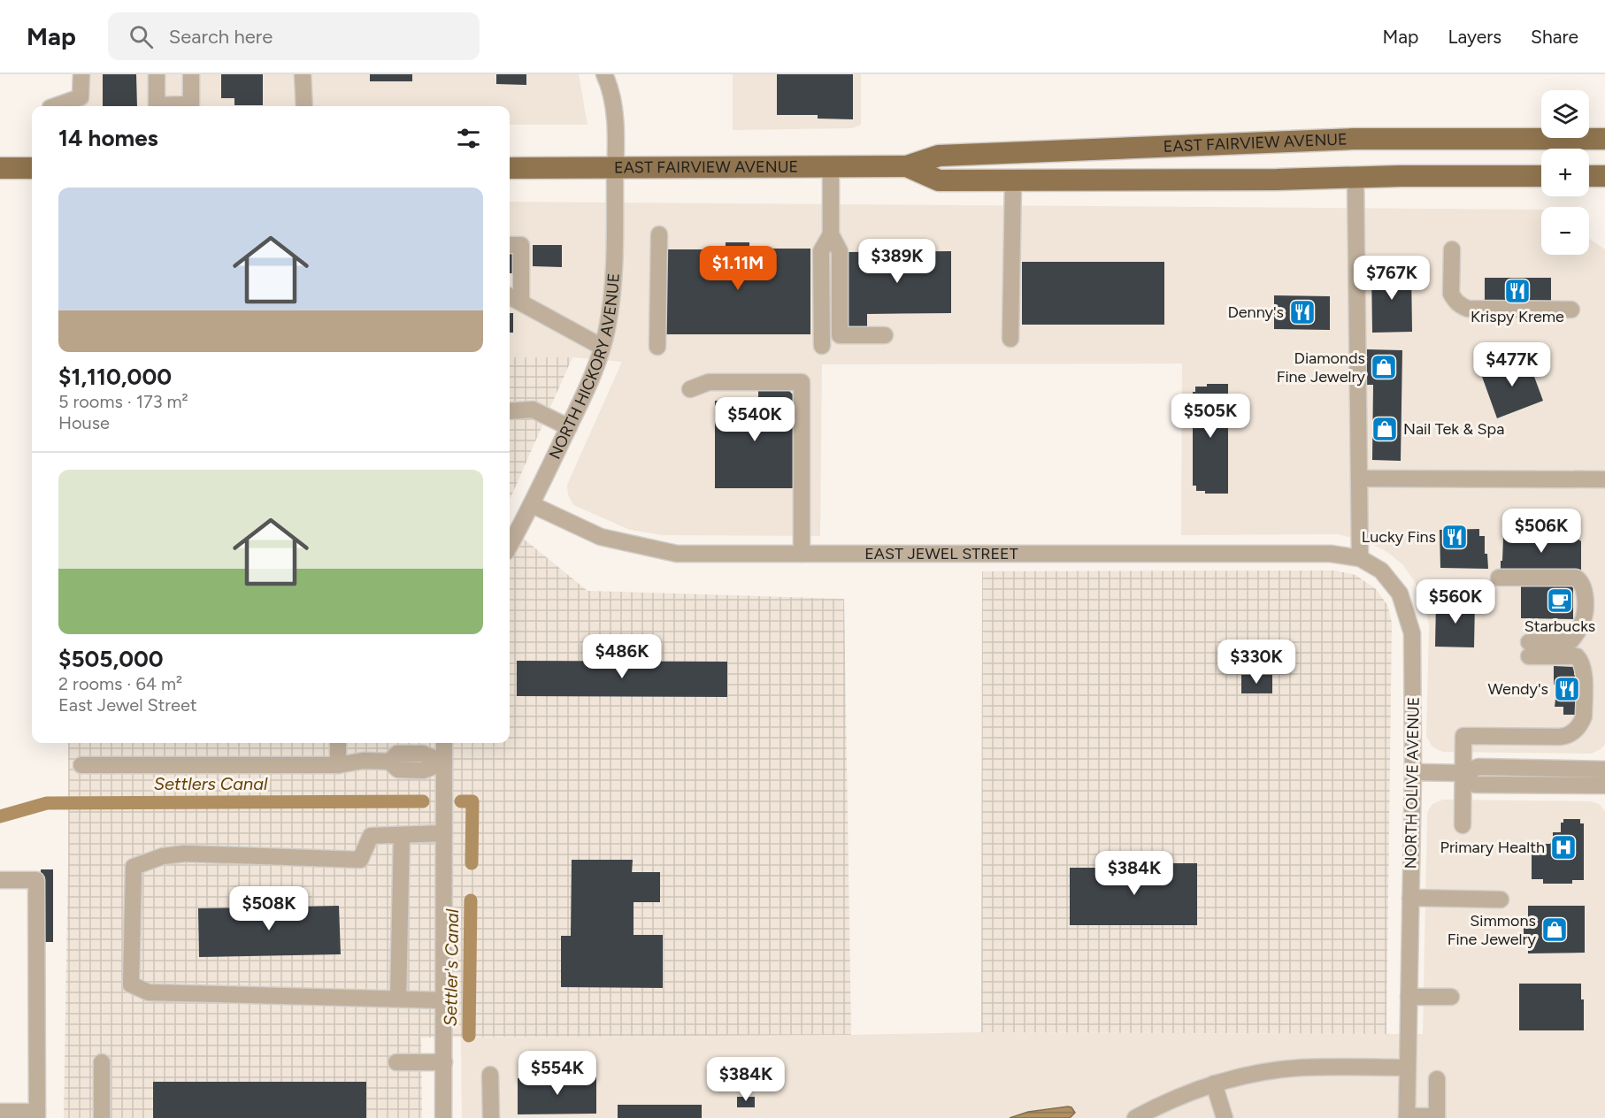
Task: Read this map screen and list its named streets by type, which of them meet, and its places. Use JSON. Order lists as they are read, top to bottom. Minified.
{"streets":{"main road":["EAST FAIRVIEW AVENUE"],"street":["NORTH HICKORY AVENUE","EAST JEWEL STREET","NORTH OLIVE AVENUE"]},"crossings":[["EAST FAIRVIEW AVENUE","NORTH HICKORY AVENUE"],["NORTH HICKORY AVENUE","EAST JEWEL STREET"],["EAST JEWEL STREET","NORTH OLIVE AVENUE"]],"water":["Settlers Canal","Settler's Canal"],"places":{"restaurant":["Krispy Kreme","Denny's","Lucky Fins","Wendy's"],"shop":["Diamonds Fine Jewelry","Nail Tek & Spa","Simmons Fine Jewelry"],"cafe":["Starbucks"],"hospital":["Primary Health"]},"page":{"header":"Map","search":"Search here","nav":["Map","Layers","Share"],"map_buttons":["+","−"],"heading":"14 homes","list":[{"name":"$1,110,000","note":"5 rooms · 173 m² · House"},{"name":"$505,000","note":"2 rooms · 64 m² · East Jewel Street"}],"price":["$389K","$1.11M","$767K","$477K","$505K","$540K","$506K","$560K","$486K","$330K","$384K","$508K","$554K","$384K"]}}
